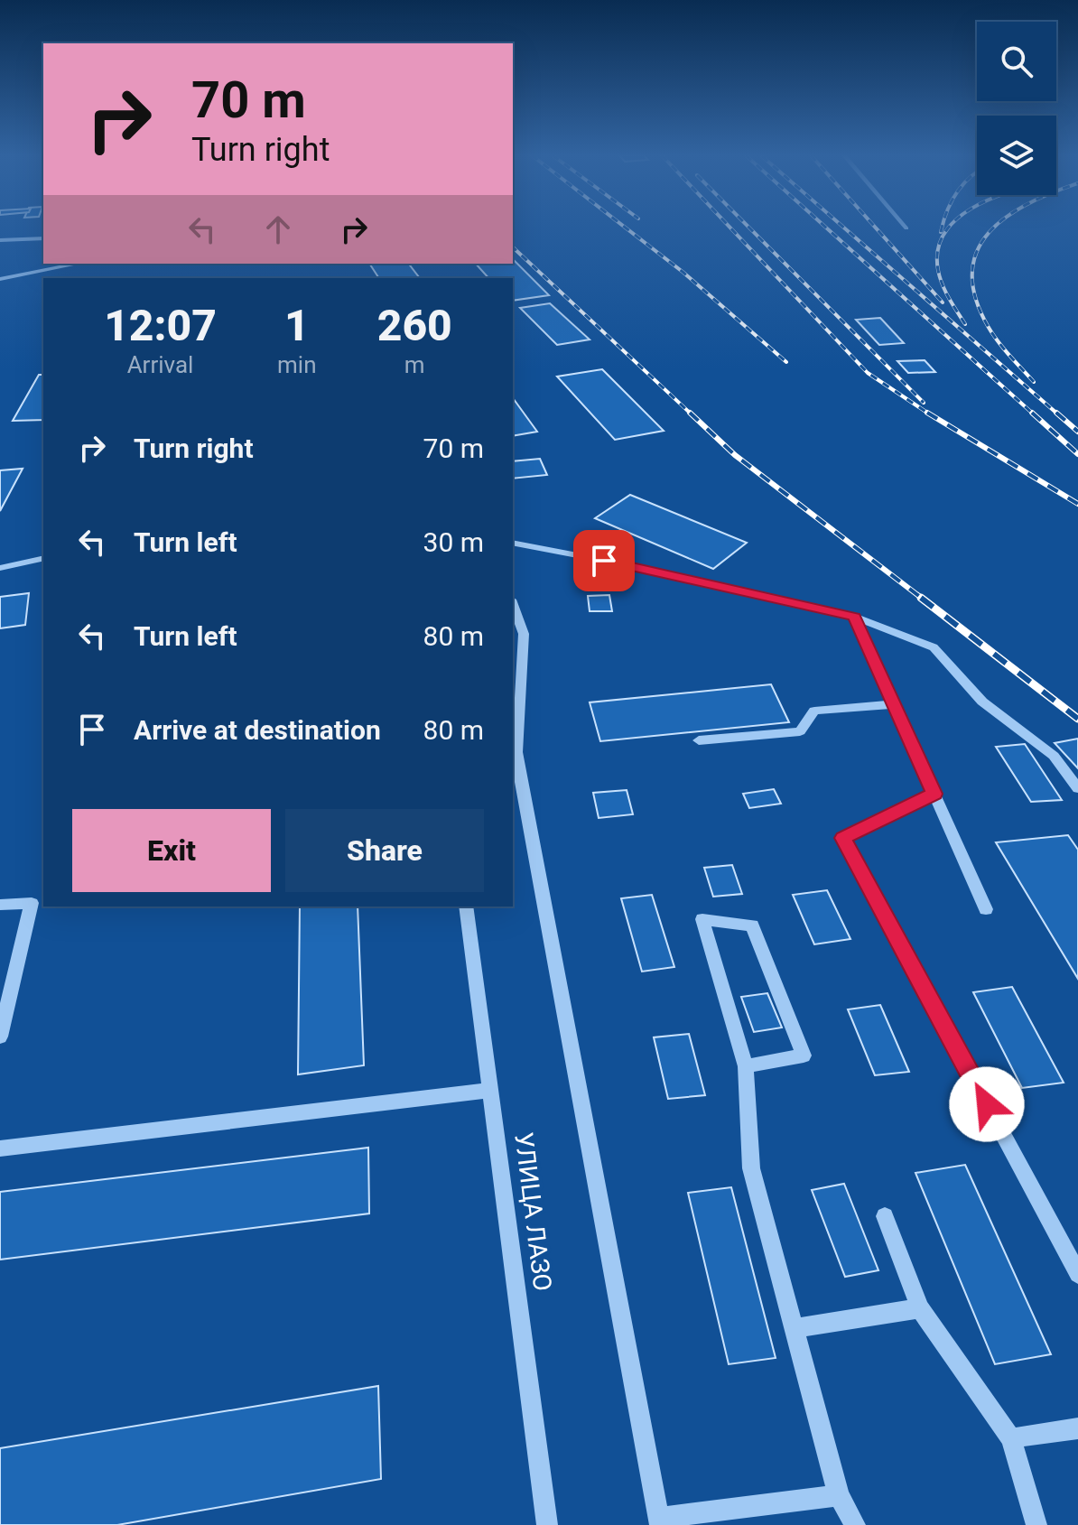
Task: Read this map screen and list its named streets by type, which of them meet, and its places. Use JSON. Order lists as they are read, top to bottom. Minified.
{"streets":{"street":["УЛИЦА ЛАЗО"]},"page":{"turn":["70 m","Turn right"],"eta":["12:07","Arrival","1","min","260","m"],"list":[{"name":"Turn right","value":"70 m"},{"name":"Turn left","value":"30 m"},{"name":"Turn left","value":"80 m"},{"name":"Arrive at destination","value":"80 m"}],"buttons":["Exit","Share"]}}
